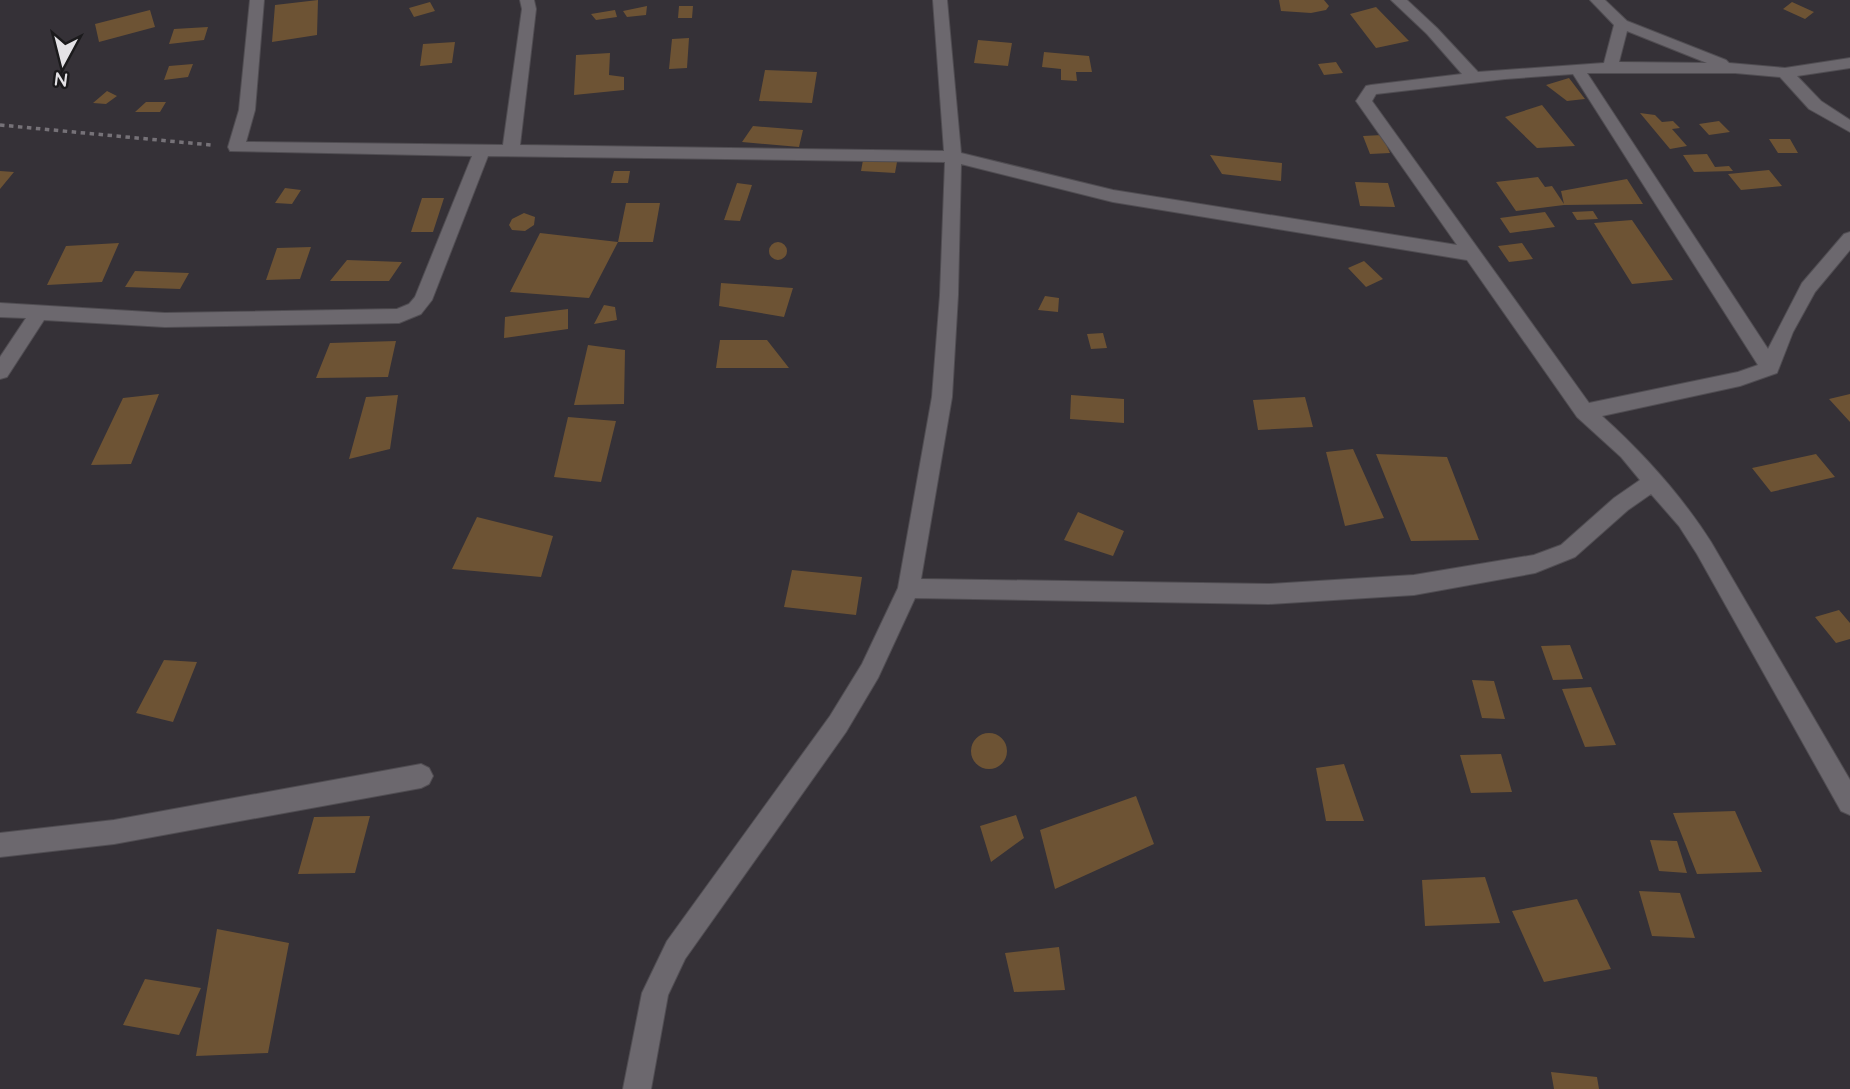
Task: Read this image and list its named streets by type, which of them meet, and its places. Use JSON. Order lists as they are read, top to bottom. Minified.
{"north":"bottom"}
